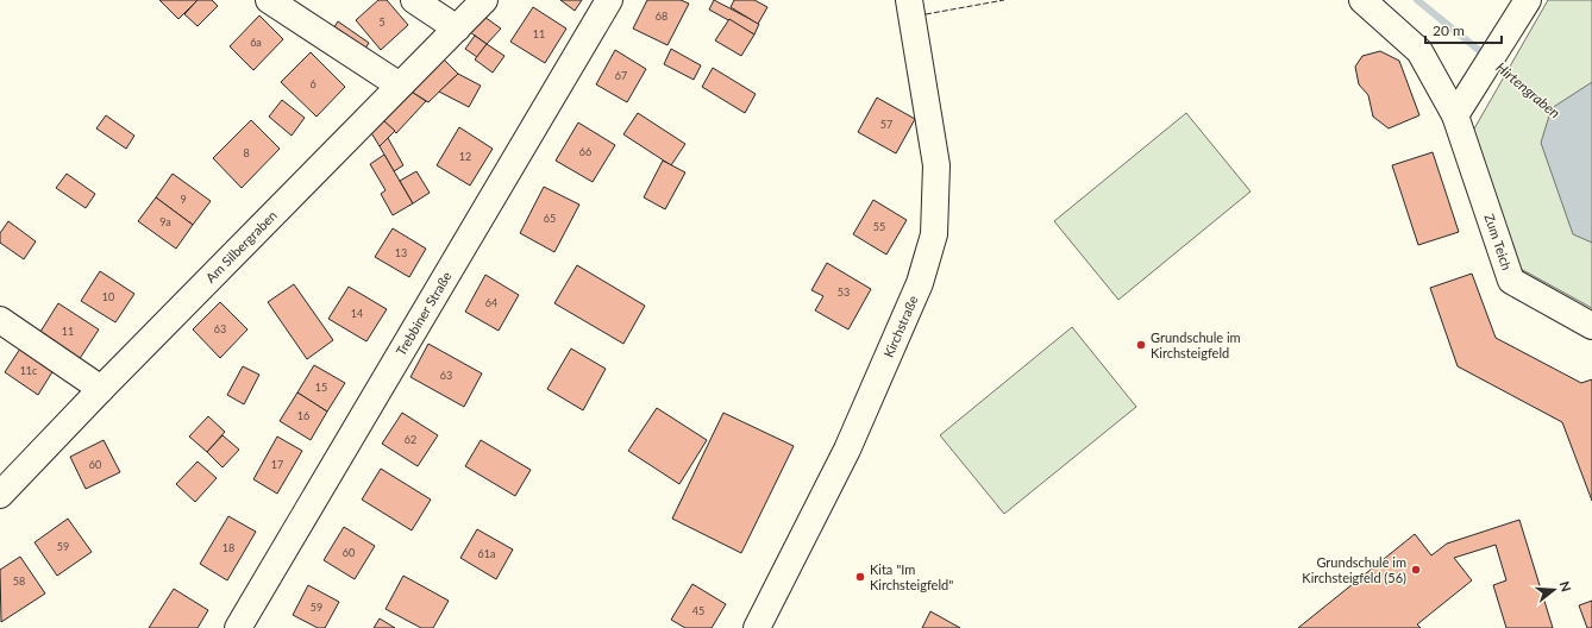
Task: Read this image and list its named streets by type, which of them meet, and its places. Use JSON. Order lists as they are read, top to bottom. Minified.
{"streets":{"street":["Zum Teich","Am Silbergraben","Trebbiner Straße","Kirchstraße"]},"water":["Hirtengraben"],"places":["Grundschule im Kirchsteigfeld","Grundschule im Kirchsteigfeld (56)","Kita \"Im Kirchsteigfeld\""],"house_numbers":["68","5","11","6a","67","6","57","66","8","12","9","65","9a","55","13","53","10","64","14","63","11","11c","63","15","16","62","60","17","59","18","60","61a","58","59","45"],"scale_bar":"20 m","north":"right"}
